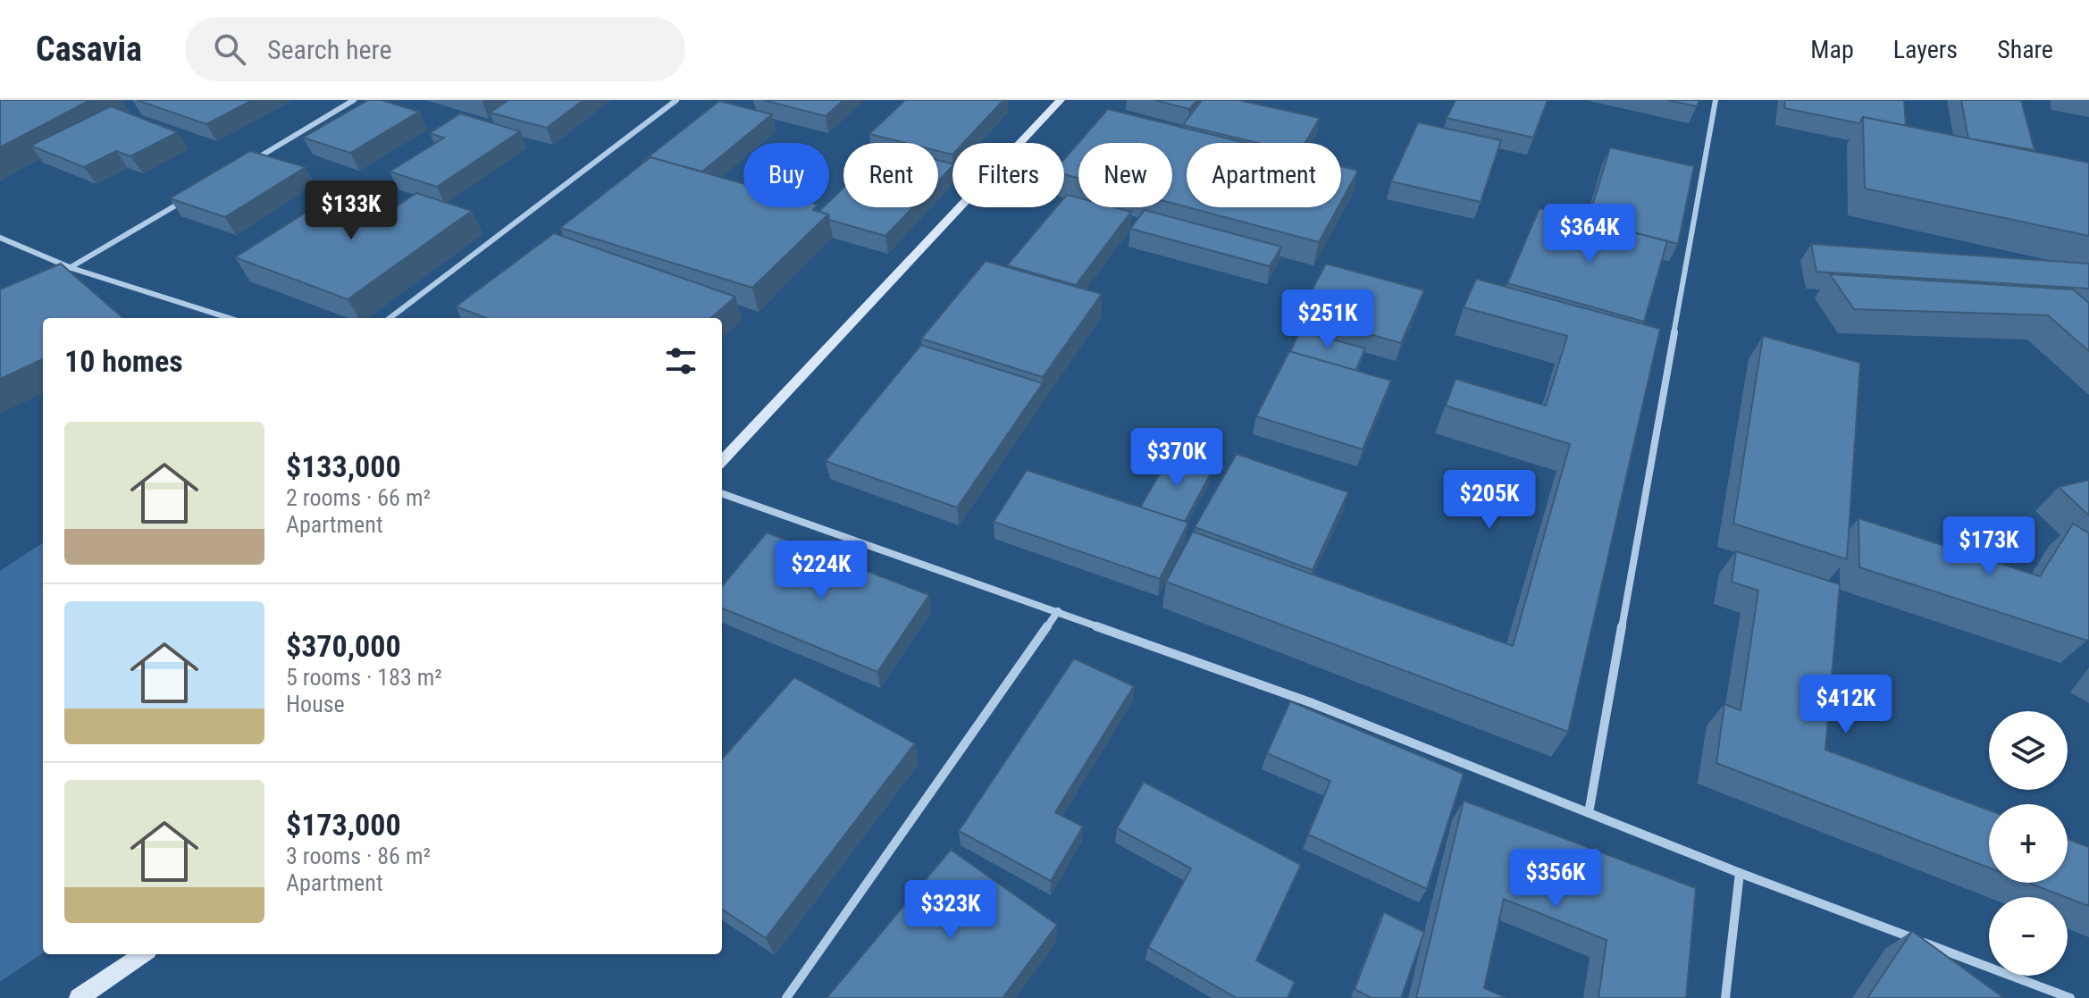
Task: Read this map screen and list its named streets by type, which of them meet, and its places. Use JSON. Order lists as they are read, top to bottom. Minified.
{"page":{"header":"Casavia","search":"Search here","nav":["Map","Layers","Share"],"chip":["Buy","Rent","Filters","New","Apartment"],"price":["$133K","$364K","$251K","$370K","$205K","$173K","$224K","$412K","$356K","$323K"],"heading":"10 homes","list":[{"name":"$133,000","note":"2 rooms · 66 m² · Apartment"},{"name":"$370,000","note":"5 rooms · 183 m² · House"},{"name":"$173,000","note":"3 rooms · 86 m² · Apartment"}],"map_buttons":["+","−"]}}
